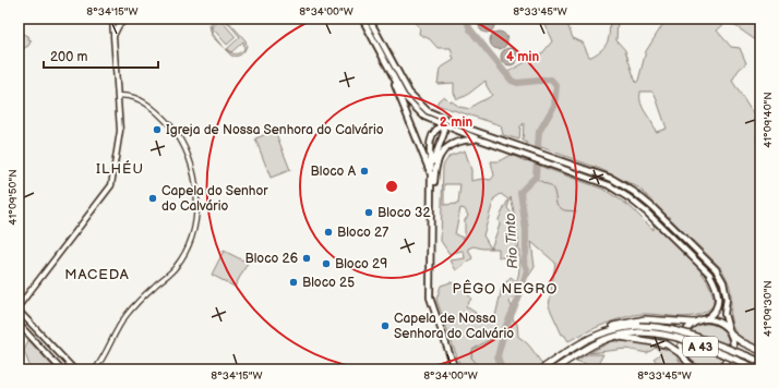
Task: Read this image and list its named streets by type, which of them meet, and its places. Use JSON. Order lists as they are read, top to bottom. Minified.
{"streets":{"highway":["A 43"]},"districts":["ILHÉU","MACEDA","PÊGO NEGRO"],"water":["Rio Tinto"],"places":["Igreja de Nossa Senhora do Calvário","Bloco A","Capela do Senhor do Calvário","Bloco 32","Bloco 27","Bloco 26","Bloco 29","Bloco 25","Capela de Nossa Senhora do Calvário"],"scale_bar":"200 m","coordinates":["8°34'15\"W","8°34'00\"W","8°33'45\"W","41°09'40\"N","41°09'50\"N","41°09'30\"N"],"rings":["4 min","2 min"]}
